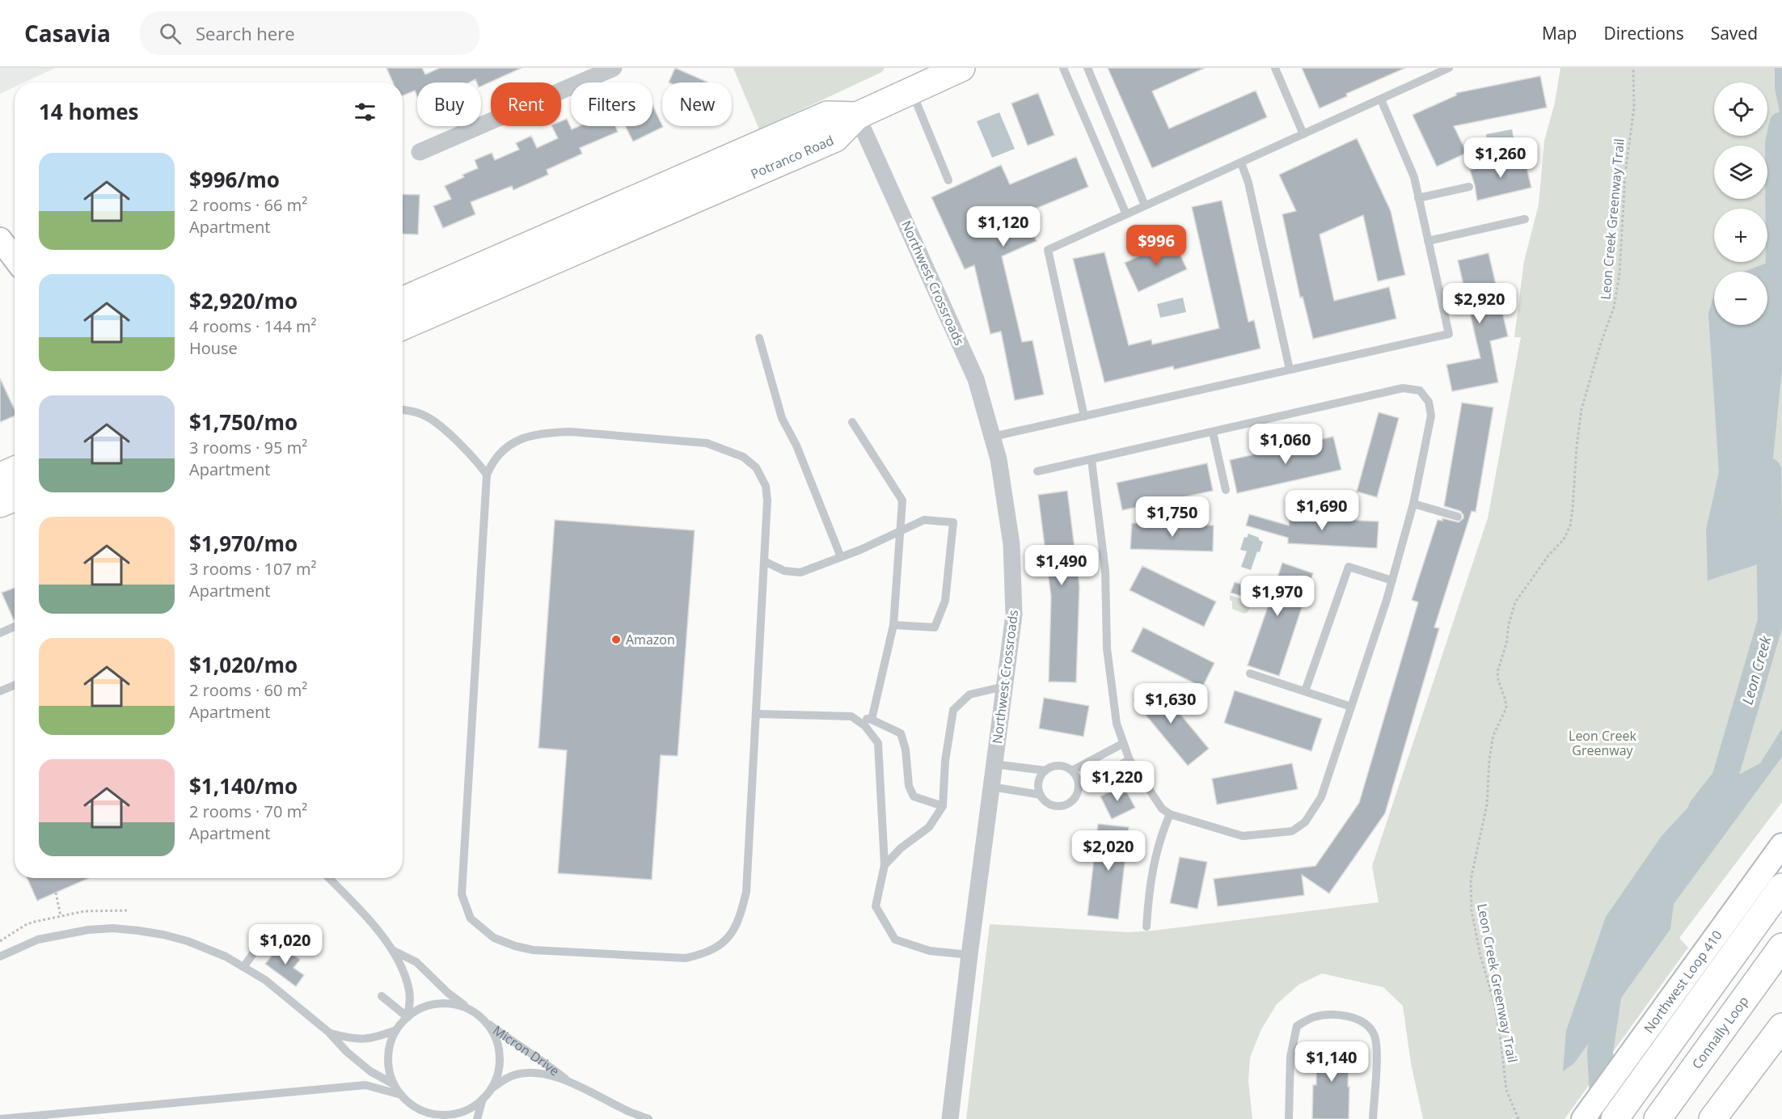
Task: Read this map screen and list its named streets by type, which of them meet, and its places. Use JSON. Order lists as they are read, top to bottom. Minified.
{"streets":{"main road":["Potranco Road","Northwest Loop 410","Connally Loop"],"street":["Northwest Crossroads"],"lane":["Micron Drive"],"path":["Leon Creek Greenway Trail"]},"crossings":[["Potranco Road","Northwest Crossroads"]],"water":["Leon Creek"],"parks":["Leon Creek Greenway"],"places":["Amazon"],"page":{"header":"Casavia","search":"Search here","nav":["Map","Directions","Saved"],"map_buttons":["+","−"],"chip":["Buy","Rent","Filters","New"],"heading":"14 homes","price":["$1,260","$1,120","$996","$2,920","$1,060","$1,690","$1,750","$1,490","$1,970","$1,630","$1,220","$2,020","$1,020","$1,140"],"list":[{"name":"$996/mo","note":"2 rooms · 66 m² · Apartment"},{"name":"$2,920/mo","note":"4 rooms · 144 m² · House"},{"name":"$1,750/mo","note":"3 rooms · 95 m² · Apartment"},{"name":"$1,970/mo","note":"3 rooms · 107 m² · Apartment"},{"name":"$1,020/mo","note":"2 rooms · 60 m² · Apartment"},{"name":"$1,140/mo","note":"2 rooms · 70 m² · Apartment"}]}}
